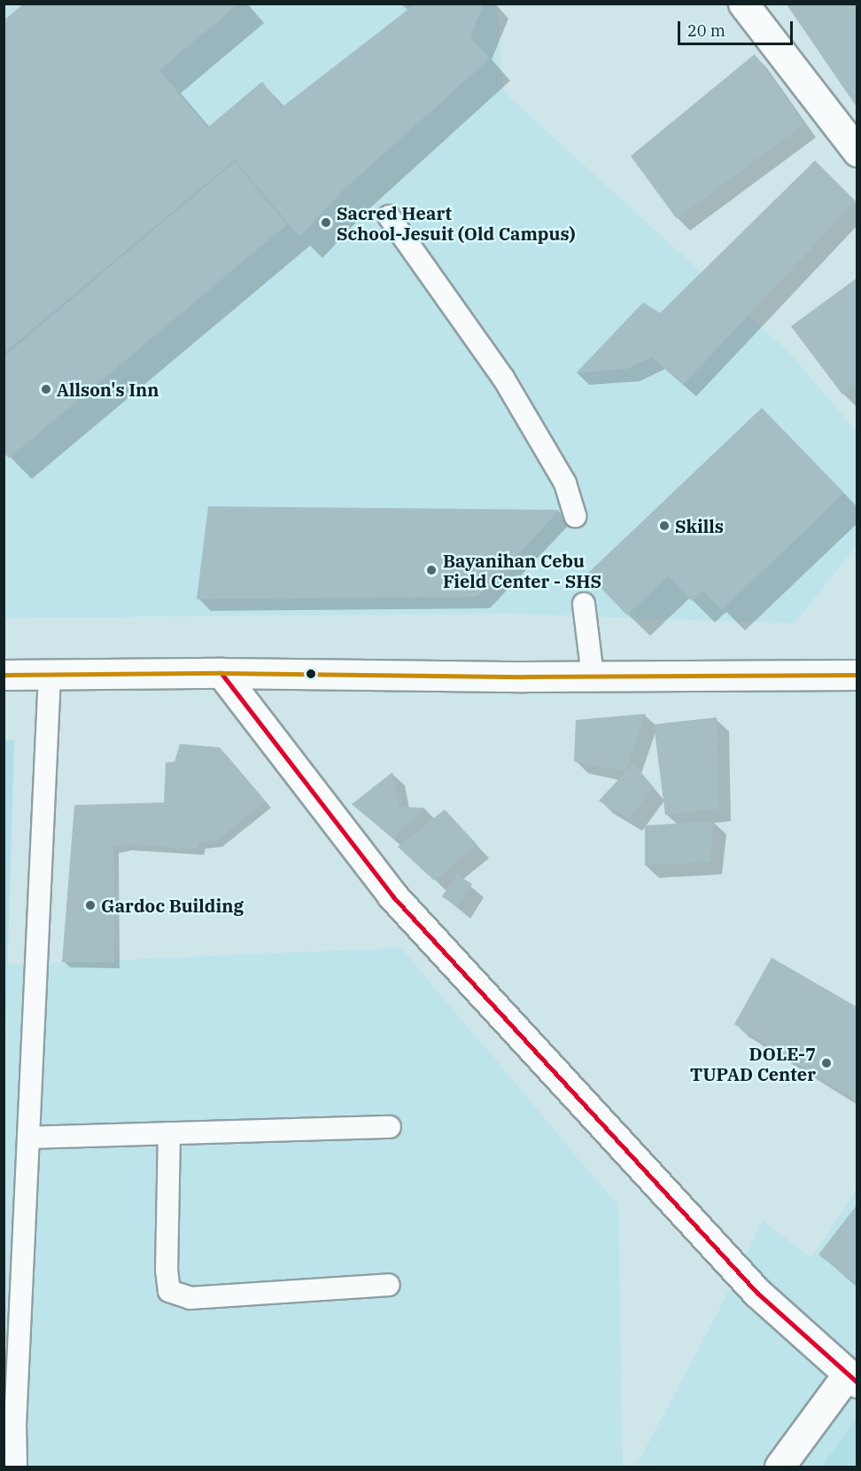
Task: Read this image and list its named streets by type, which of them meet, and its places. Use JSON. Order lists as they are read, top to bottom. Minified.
{"places":["Sacred Heart School-Jesuit (Old Campus)","Allson's Inn","Skills","Bayanihan Cebu Field Center - SHS","Gardoc Building","DOLE-7 TUPAD Center"],"scale_bar":"20 m"}
